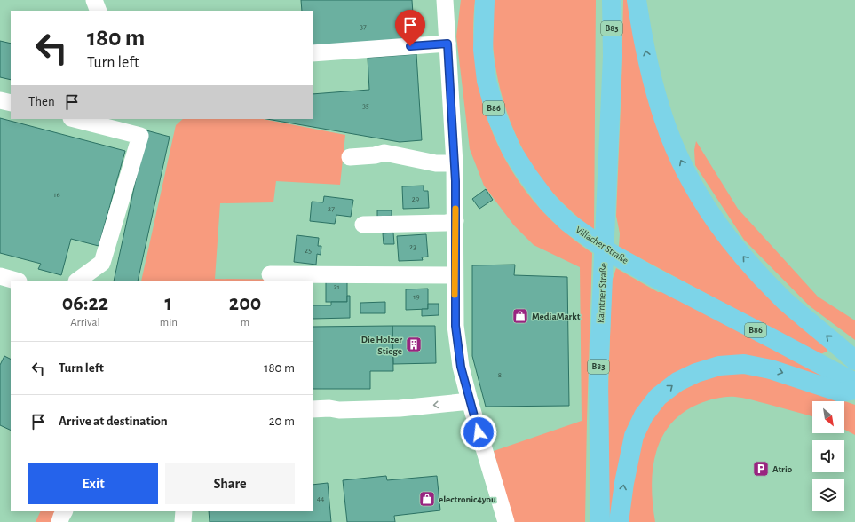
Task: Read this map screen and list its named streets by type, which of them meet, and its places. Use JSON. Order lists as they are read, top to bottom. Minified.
{"streets":{"main road":["B83","B86","Villacher Straße","Kärntner Straße"]},"places":{"shop":["MediaMarkt","electronic4you"],"building":["Die Holzer Stiege"],"parking":["Atrio"]},"house_numbers":["37","35","16","29","27","23","25","21","19","8","44"],"north":"bottom right","page":{"turn":["180 m","Turn left"],"then":"Then","eta":["06:22","Arrival","1","min","200","m"],"list":[{"name":"Turn left","value":"180 m"},{"name":"Arrive at destination","value":"20 m"}],"buttons":["Exit","Share"]}}
